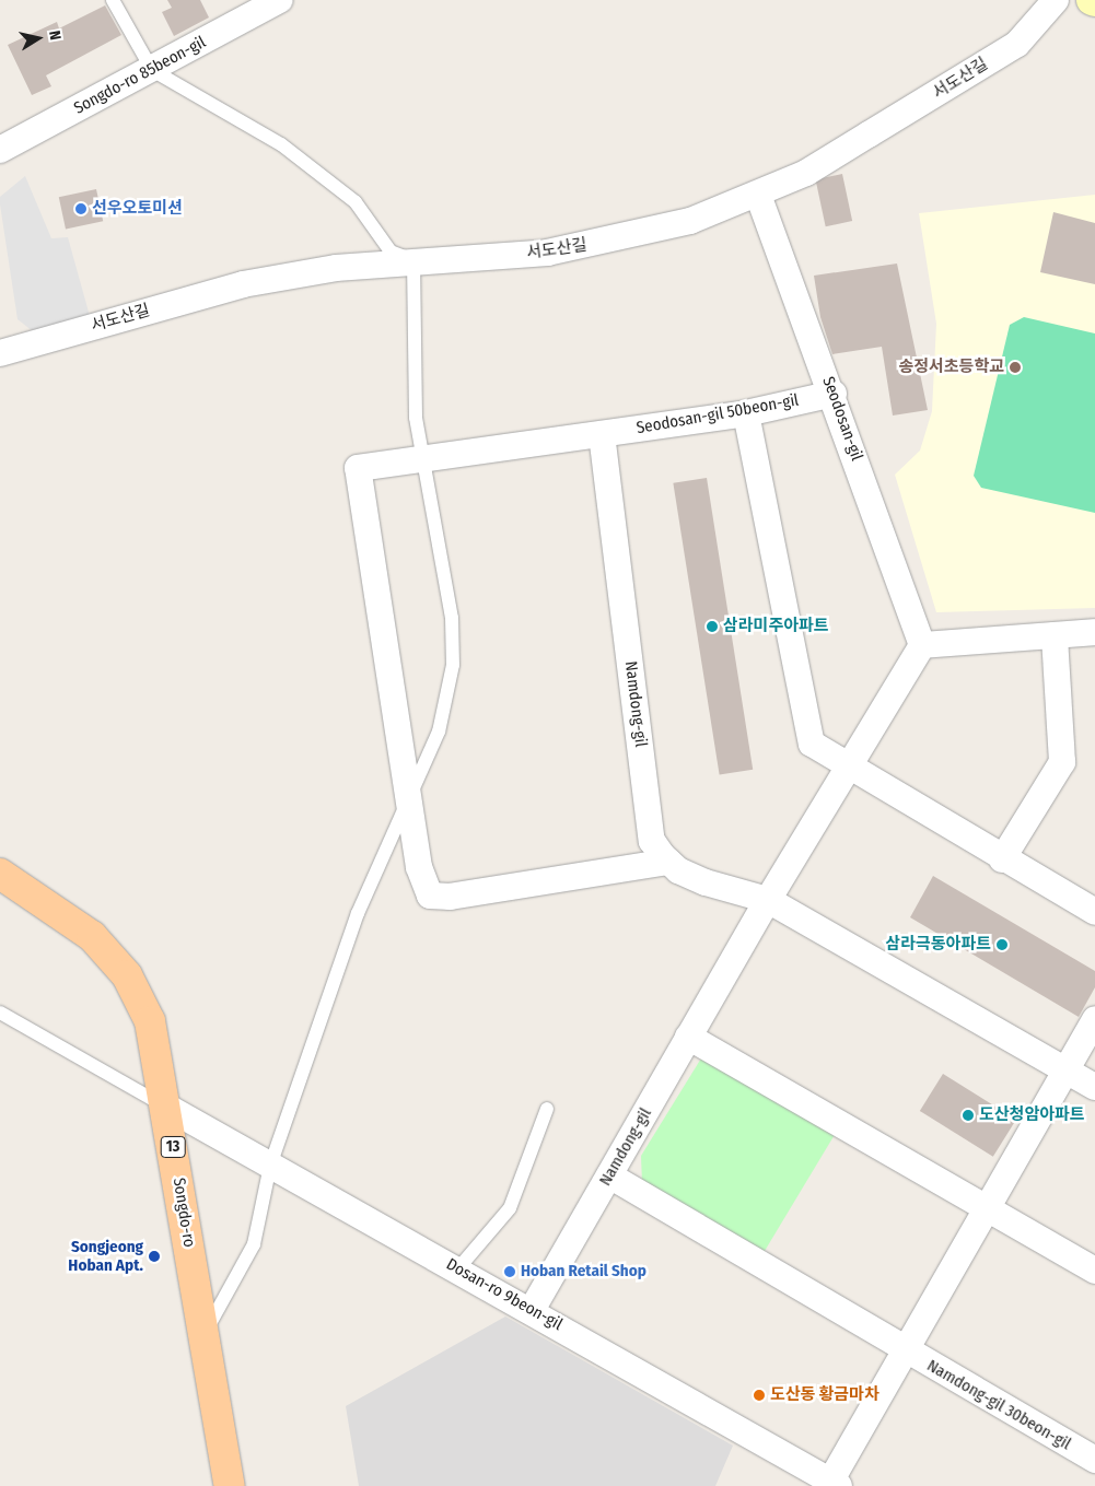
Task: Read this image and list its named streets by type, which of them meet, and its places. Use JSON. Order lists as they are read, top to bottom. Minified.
{"streets":{"main road":["13","Songdo-ro"],"street":["Songdo-ro 85beon-gil","서도산길","Seodosan-gil 50beon-gil","Seodosan-gil","Namdong-gil","Dosan-ro 9beon-gil","Namdong-gil 30beon-gil"]},"crossings":[["서도산길","Seodosan-gil"],["Seodosan-gil 50beon-gil","Seodosan-gil"],["Seodosan-gil 50beon-gil","Namdong-gil"],["Seodosan-gil","Namdong-gil"],["Namdong-gil","Dosan-ro 9beon-gil"],["Namdong-gil","Namdong-gil 30beon-gil"],["Songdo-ro","Dosan-ro 9beon-gil"]],"places":["선우오토미션","송정서초등학교","삼라미주아파트","삼라극동아파트","도산청암아파트","Songjeong Hoban Apt.","Hoban Retail Shop","도산동 황금마차"],"north":"right"}
